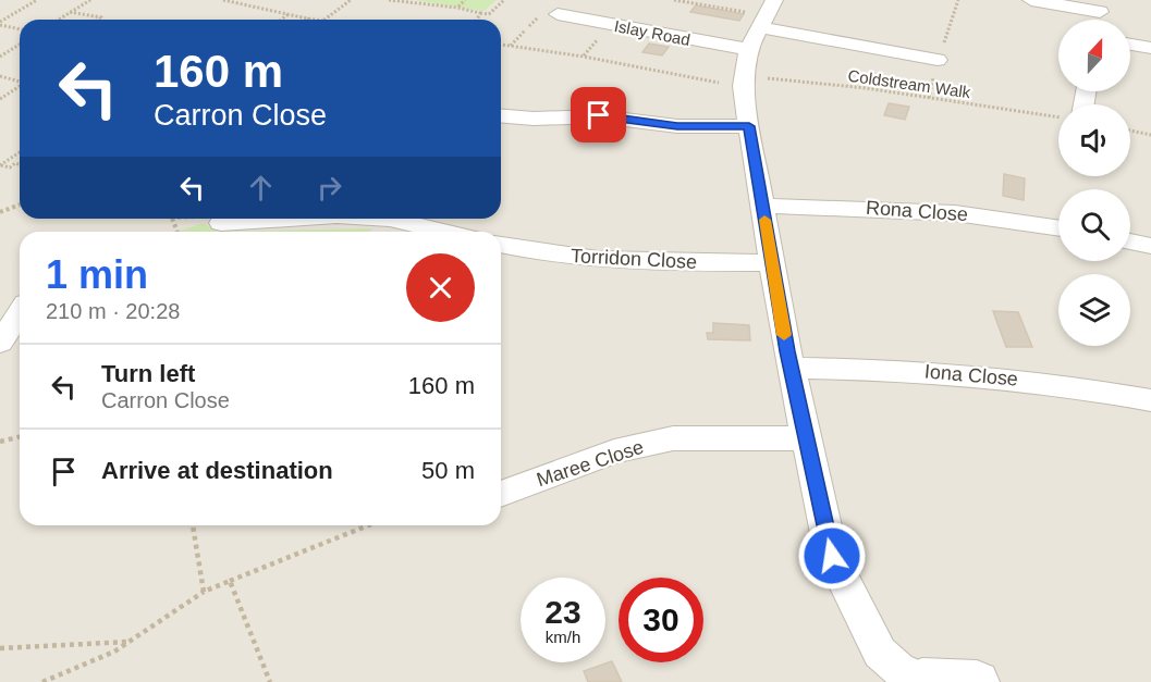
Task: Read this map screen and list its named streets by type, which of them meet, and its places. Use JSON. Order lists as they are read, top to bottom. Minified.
{"streets":{"street":["Islay Road","Rona Close","Torridon Close","Iona Close","Maree Close"],"path":["Coldstream Walk"]},"crossings":[["Islay Road","Coldstream Walk"]],"north":"top","page":{"turn":["160 m","Carron Close"],"heading":["1 min","210 m · 20:28"],"list":[{"name":"Turn left","note":"Carron Close","value":"160 m"},{"name":"Arrive at destination","value":"50 m"}],"speed":"23 km/h","limit":"30"}}
